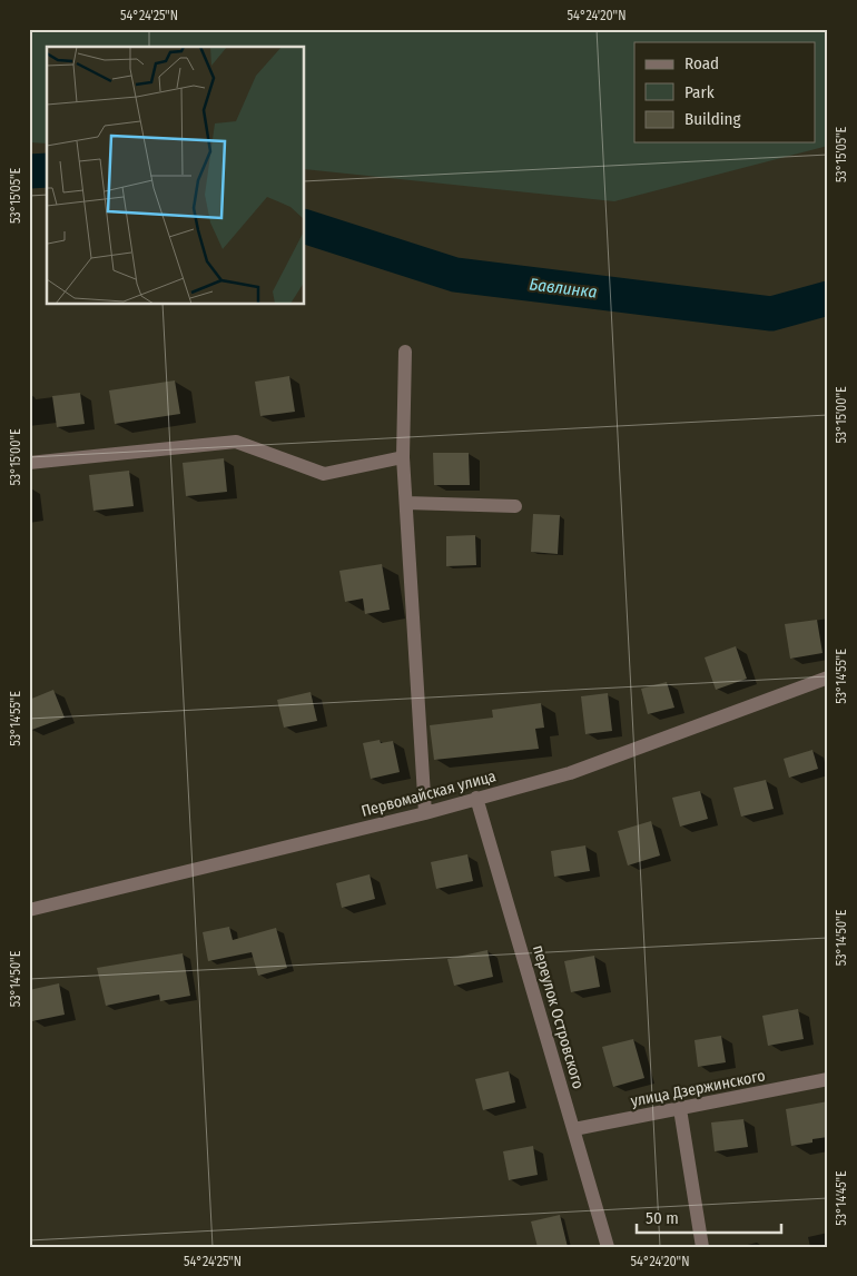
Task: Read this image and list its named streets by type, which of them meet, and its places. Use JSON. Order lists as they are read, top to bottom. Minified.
{"streets":{"street":["Первомайская улица","переулок Островского","улица Дзержинского"]},"crossings":[["Первомайская улица","переулок Островского"],["переулок Островского","улица Дзержинского"]],"water":["Бавлинка"],"legend":["Road","Park","Building"],"scale_bar":"50 m","coordinates":["54°24'25\"N","54°24'20\"N","53°15'05\"E","53°15'00\"E","53°14'55\"E","53°14'50\"E","53°14'45\"E"]}
